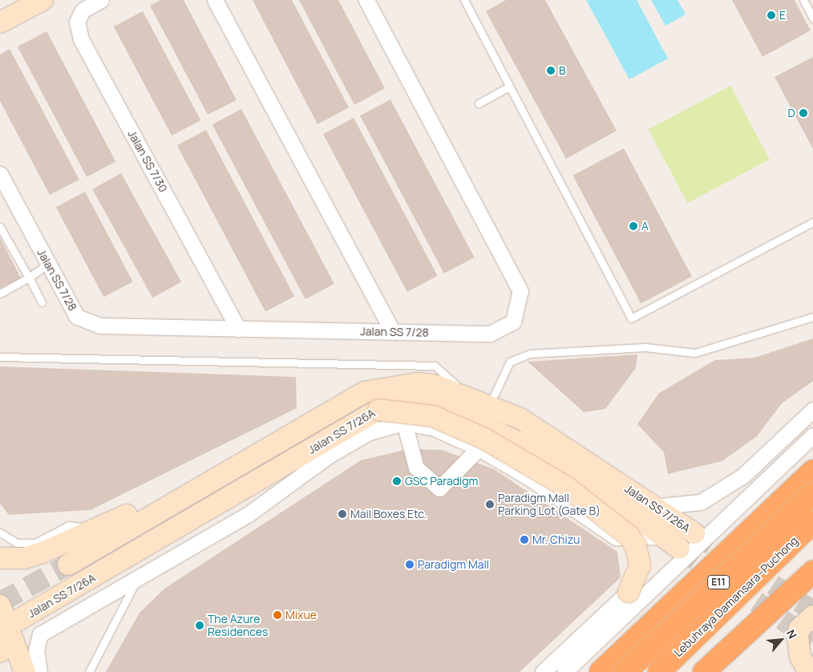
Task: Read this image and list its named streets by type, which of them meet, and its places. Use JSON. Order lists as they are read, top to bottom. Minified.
{"streets":{"highway":["E11","Lebuhraya Damansara–Puchong"],"street":["Jalan SS 7/30","Jalan SS 7/28","Jalan SS 7/26A"]},"crossings":[["Jalan SS 7/30","Jalan SS 7/28"]],"places":["E","B","D","A","GSC Paradigm","Paradigm Mall Parking Lot (Gate B)","Mail Boxes Etc.","Mr. Chizu","Paradigm Mall","Mixue","The Azure Residences"],"north":"top right"}
